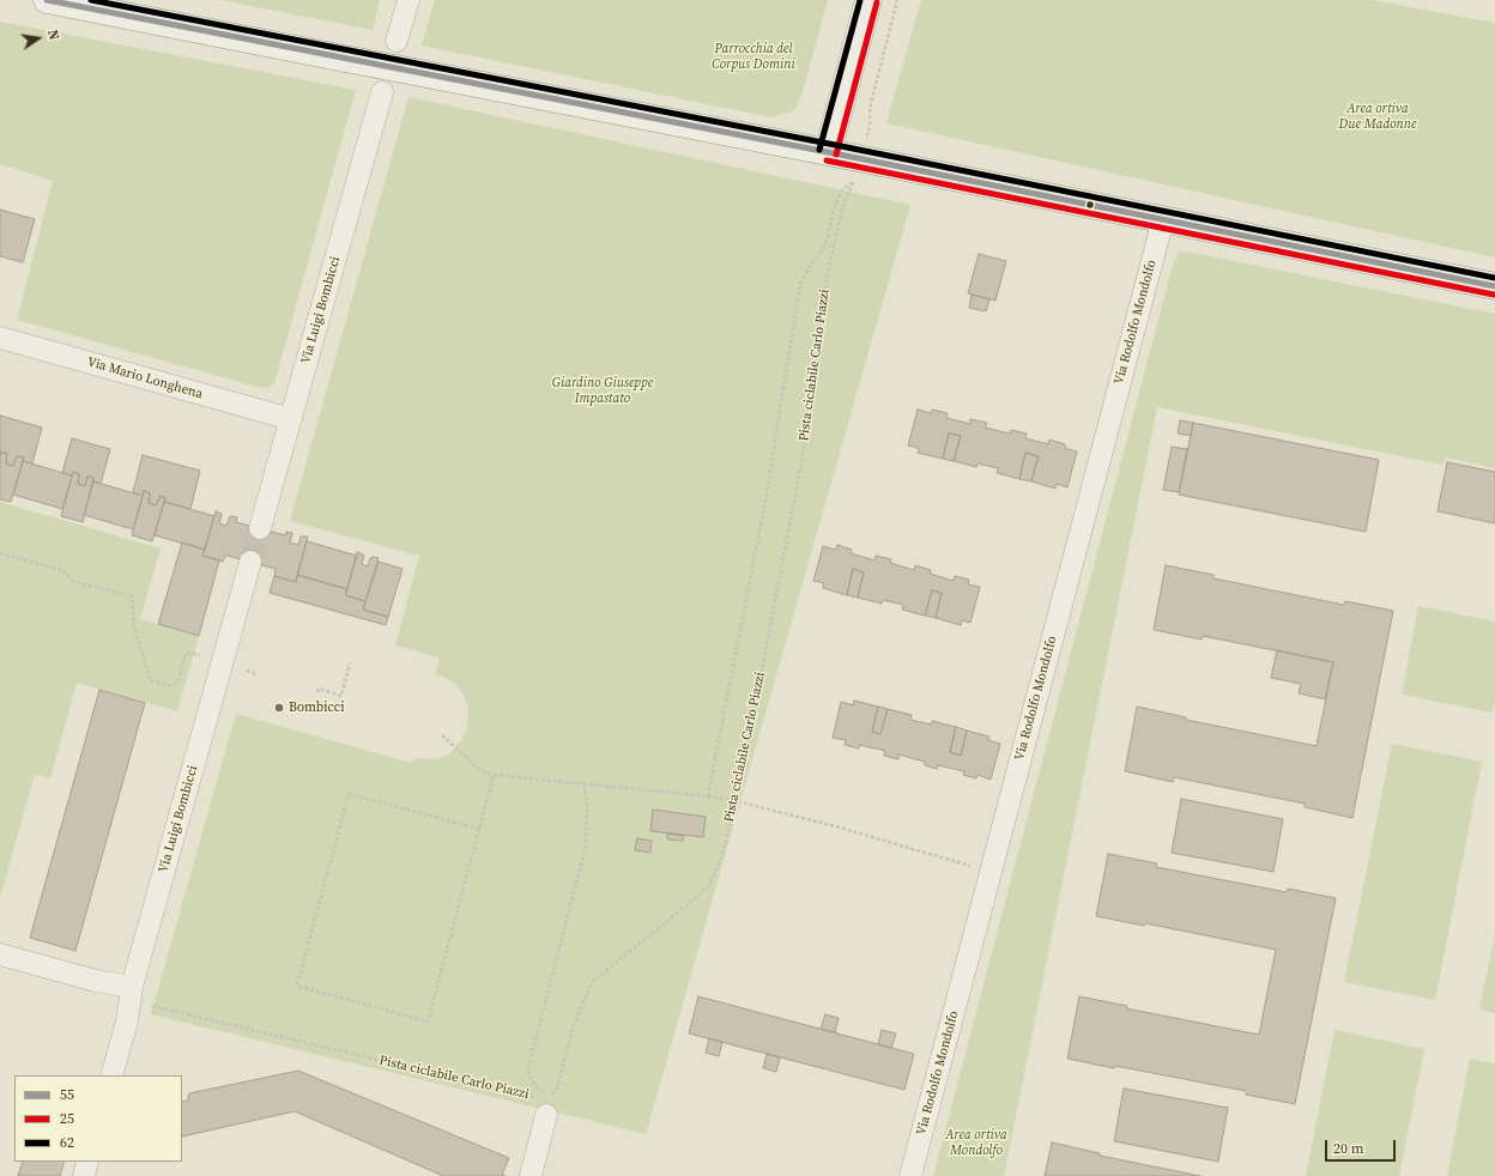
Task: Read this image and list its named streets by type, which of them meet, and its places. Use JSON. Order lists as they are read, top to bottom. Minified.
{"streets":{"street":["Via Luigi Bombicci","Via Rodolfo Mondolfo","Via Mario Longhena"],"path":["Pista ciclabile Carlo Piazzi"]},"crossings":[["Via Luigi Bombicci","Pista ciclabile Carlo Piazzi"],["Via Luigi Bombicci","Via Mario Longhena"]],"parks":["Parrocchia del Corpus Domini","Area ortiva Due Madonne","Giardino Giuseppe Impastato","Area ortiva Mondolfo"],"places":["Bombicci"],"lines":["transit line 55","transit line 62","transit line 25"],"legend":["55","25","62"],"scale_bar":"20 m","north":"right"}
